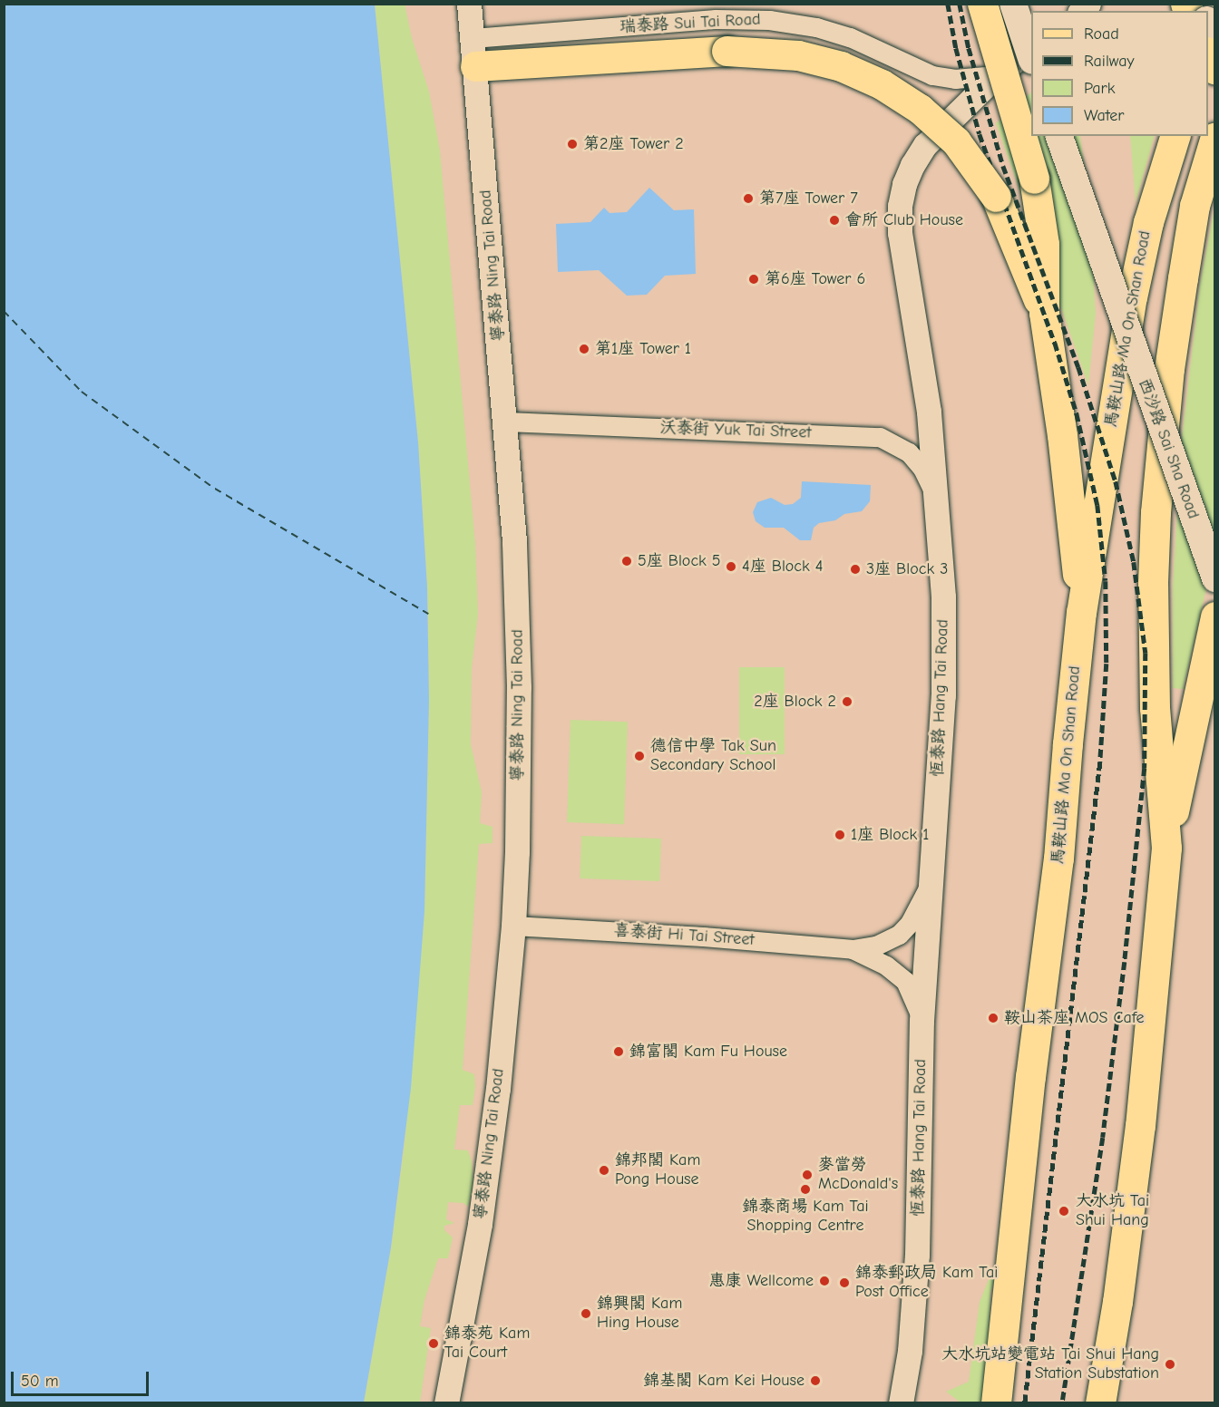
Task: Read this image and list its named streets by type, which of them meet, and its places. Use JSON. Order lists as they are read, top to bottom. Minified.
{"streets":{"main road":["馬鞍山路 Ma On Shan Road","西沙路 Sai Sha Road"],"street":["瑞泰路 Sui Tai Road","寧泰路 Ning Tai Road","沃泰街 Yuk Tai Street","恆泰路 Hang Tai Road","喜泰街 Hi Tai Street"]},"crossings":[["瑞泰路 Sui Tai Road","寧泰路 Ning Tai Road"],["瑞泰路 Sui Tai Road","恆泰路 Hang Tai Road"],["寧泰路 Ning Tai Road","沃泰街 Yuk Tai Street"],["寧泰路 Ning Tai Road","喜泰街 Hi Tai Street"],["沃泰街 Yuk Tai Street","恆泰路 Hang Tai Road"],["恆泰路 Hang Tai Road","喜泰街 Hi Tai Street"]],"places":["第2座 Tower 2","第7座 Tower 7","會所 Club House","第6座 Tower 6","第1座 Tower 1","5座 Block 5","4座 Block 4","3座 Block 3","2座 Block 2","德信中學 Tak Sun Secondary School","1座 Block 1","鞍山茶座 MOS Cafe","錦富閣 Kam Fu House","錦邦閣 Kam Pong House","麥當勞 McDonald's","錦泰商場 Kam Tai Shopping Centre","大水坑 Tai Shui Hang","惠康 Wellcome","錦泰郵政局 Kam Tai Post Office","錦興閣 Kam Hing House","錦泰苑 Kam Tai Court","大水坑站變電站 Tai Shui Hang Station Substation","錦基閣 Kam Kei House"],"legend":["Road","Railway","Park","Water"],"scale_bar":"50 m"}
